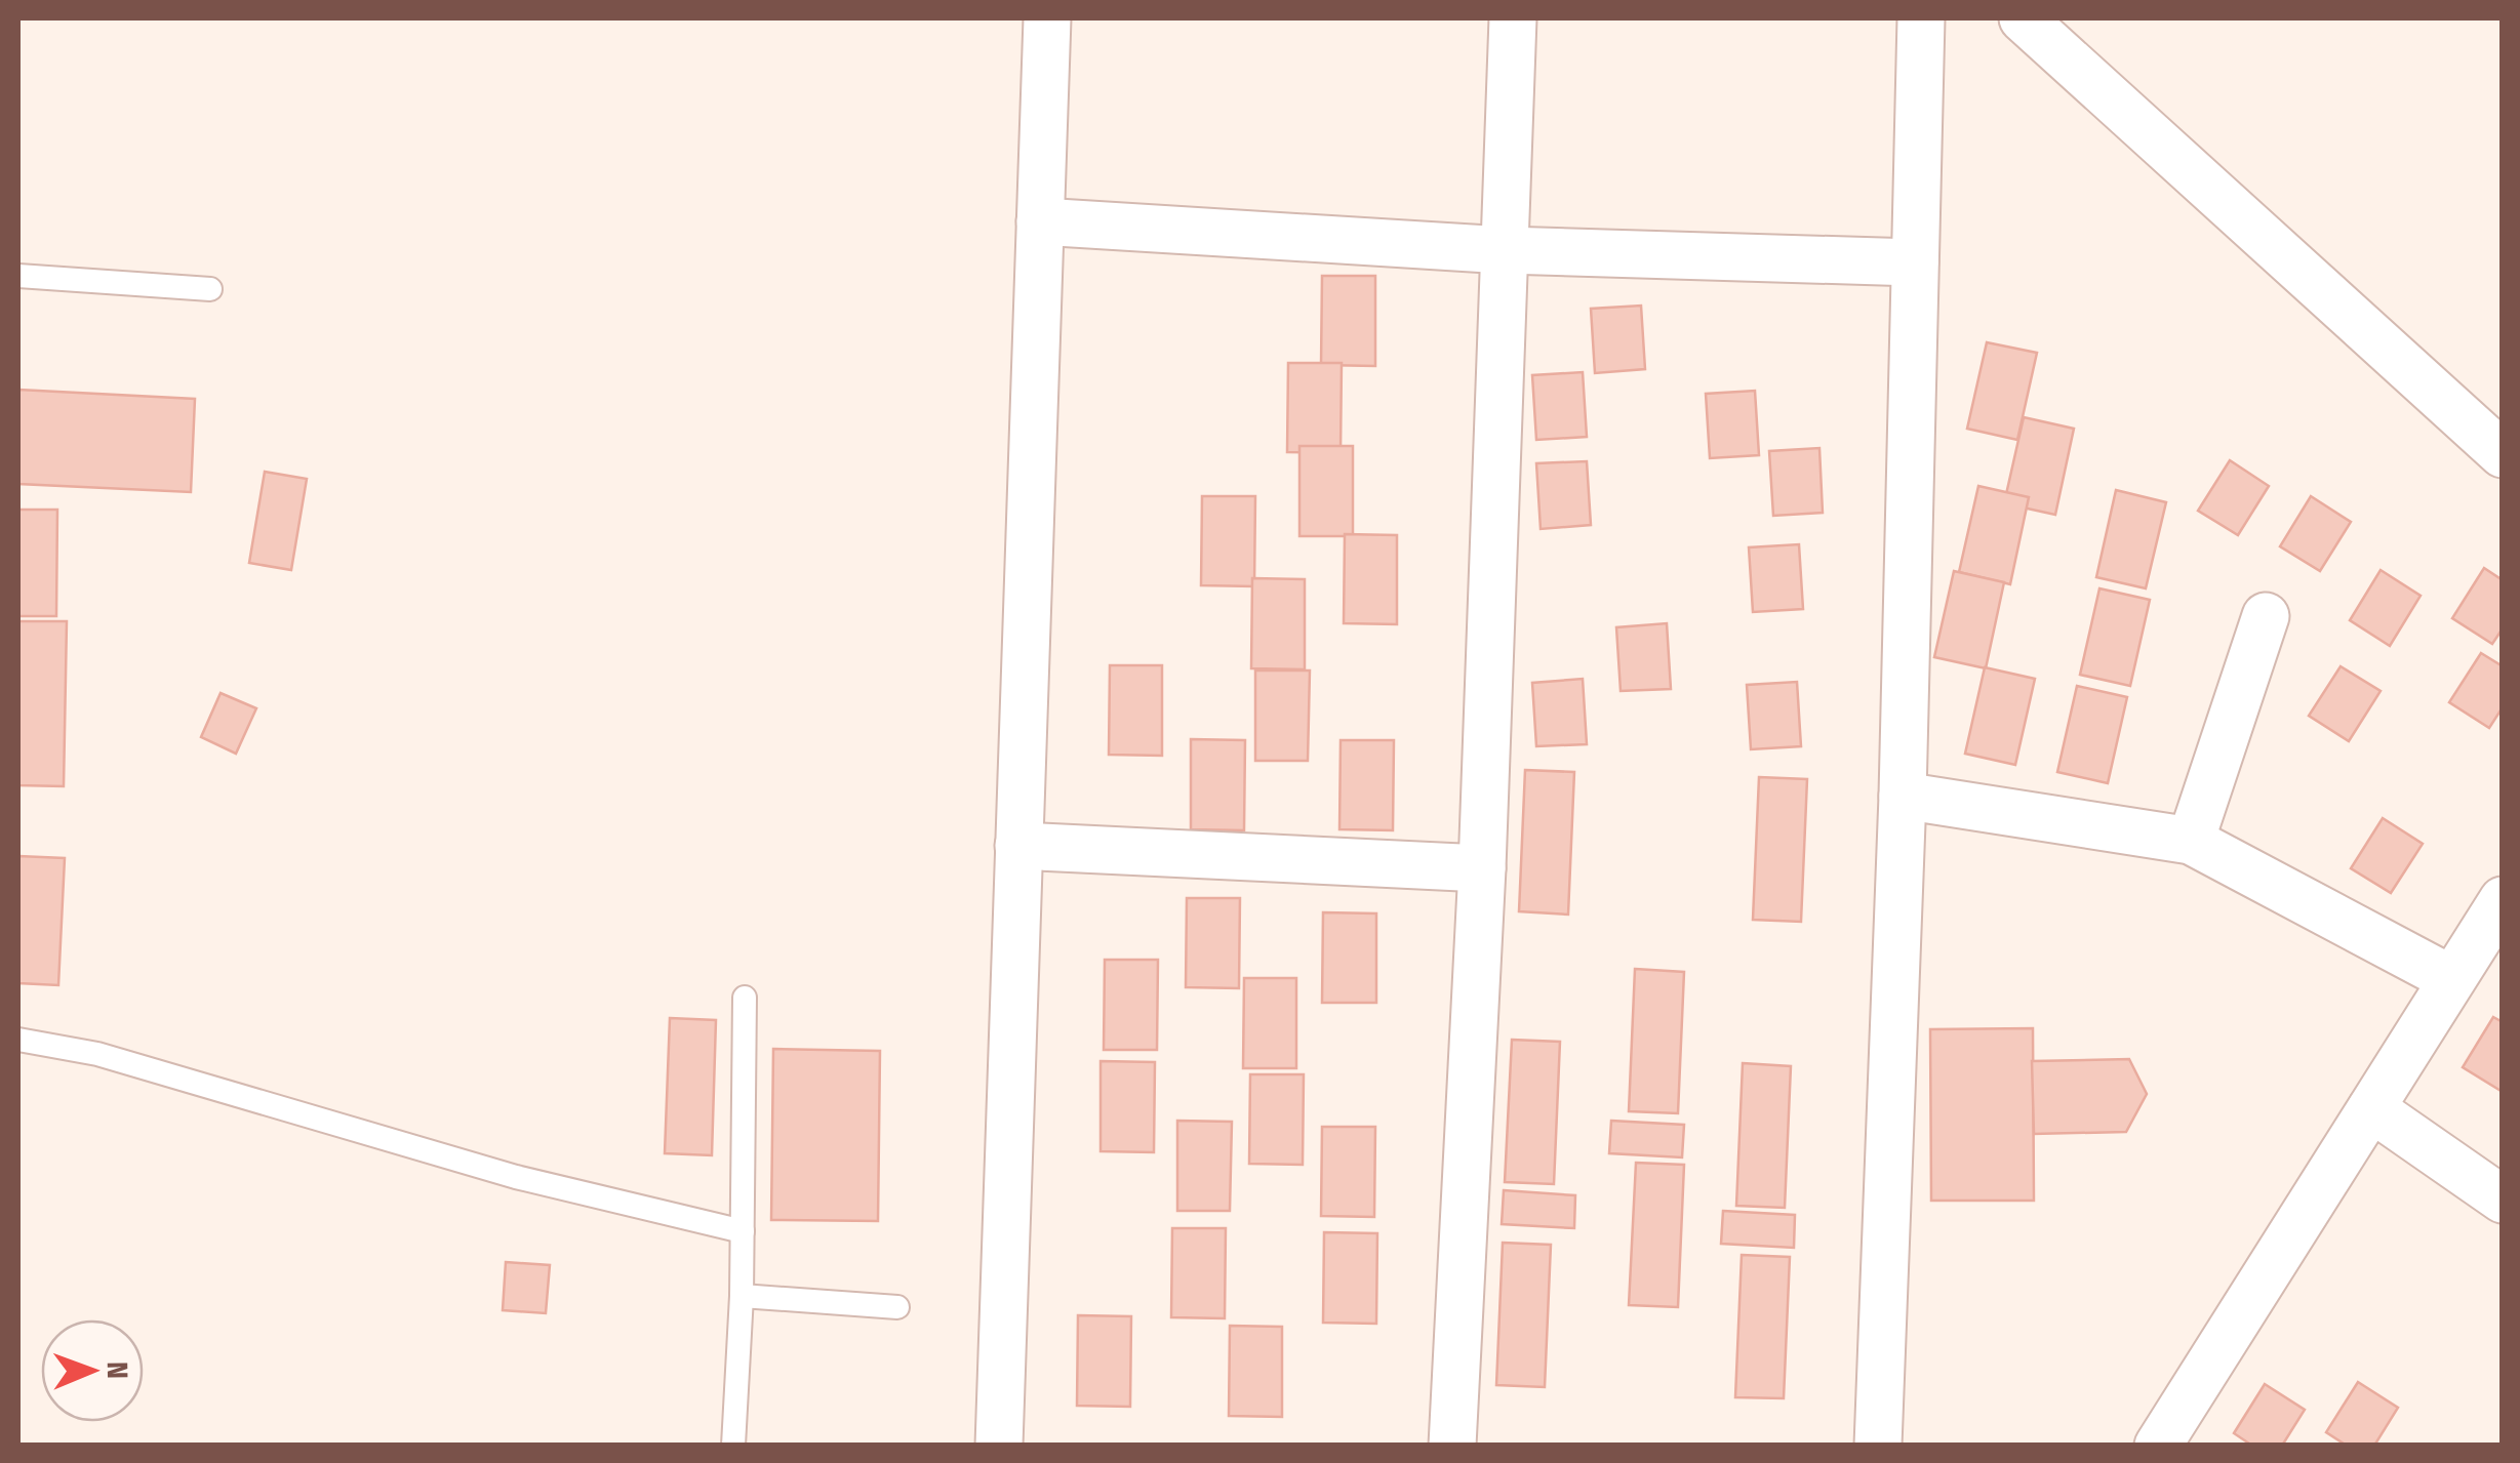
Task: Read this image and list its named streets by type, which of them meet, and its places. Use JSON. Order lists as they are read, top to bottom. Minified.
{"north":"right"}
